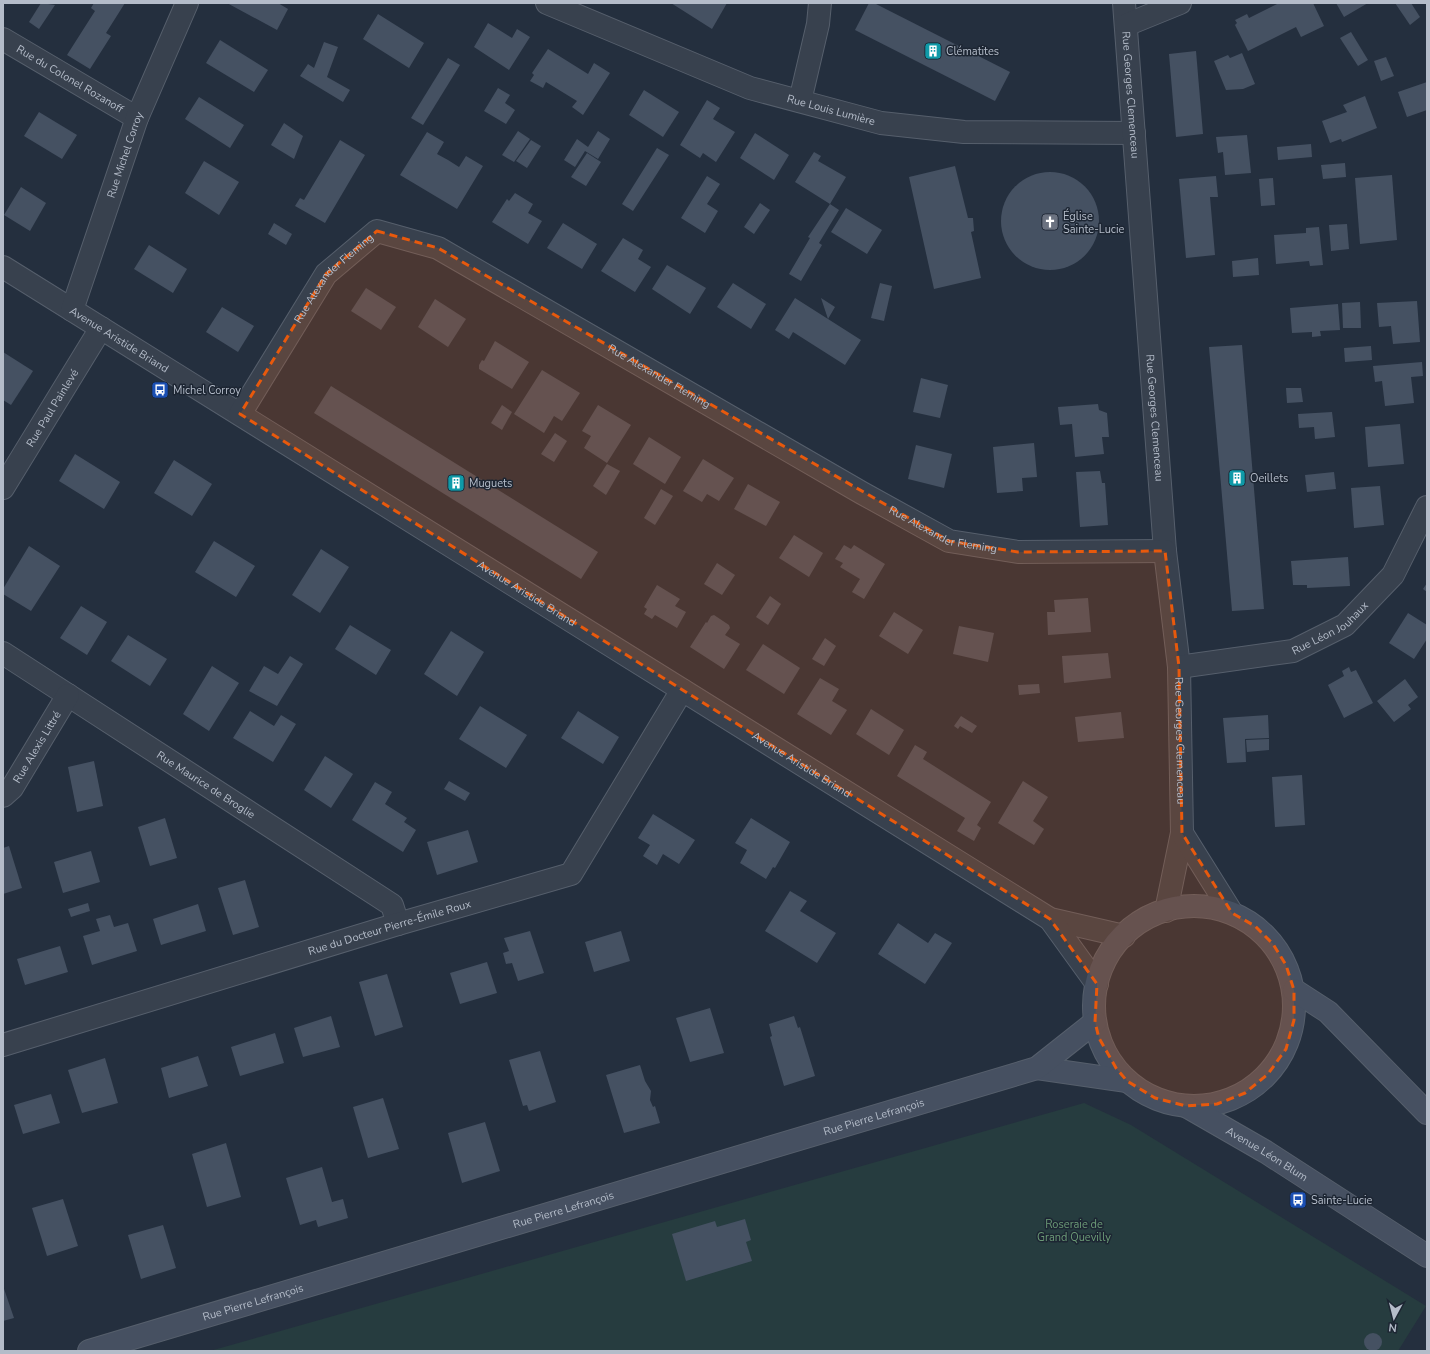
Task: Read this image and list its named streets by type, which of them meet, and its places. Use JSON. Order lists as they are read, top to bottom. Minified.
{"streets":{"street":["Rue du Colonel Rozanoff","Rue Georges Clemenceau","Rue Louis Lumière","Rue Michel Corroy","Rue Alexander Fleming","Avenue Aristide Briand","Rue Paul Painlevé","Rue Léon Jouhaux","Rue Alexis Littré","Rue Maurice de Broglie","Rue du Docteur Pierre-Émile Roux","Rue Pierre Lefrançois","Avenue Léon Blum"]},"crossings":[["Rue du Colonel Rozanoff","Rue Michel Corroy"],["Rue Georges Clemenceau","Rue Louis Lumière"],["Rue Georges Clemenceau","Rue Alexander Fleming"],["Rue Georges Clemenceau","Rue Léon Jouhaux"],["Rue Michel Corroy","Avenue Aristide Briand"],["Rue Alexander Fleming","Avenue Aristide Briand"],["Avenue Aristide Briand","Rue Paul Painlevé"],["Avenue Aristide Briand","Rue du Docteur Pierre-Émile Roux"],["Rue Alexis Littré","Rue Maurice de Broglie"],["Rue Maurice de Broglie","Rue du Docteur Pierre-Émile Roux"]],"parks":["Roseraie de Grand Quevilly"],"places":{"building":["Clématites","Oeillets","Muguets"],"church":["Église Sainte-Lucie"],"bus stop":["Michel Corroy","Sainte-Lucie"]},"north":"bottom"}
